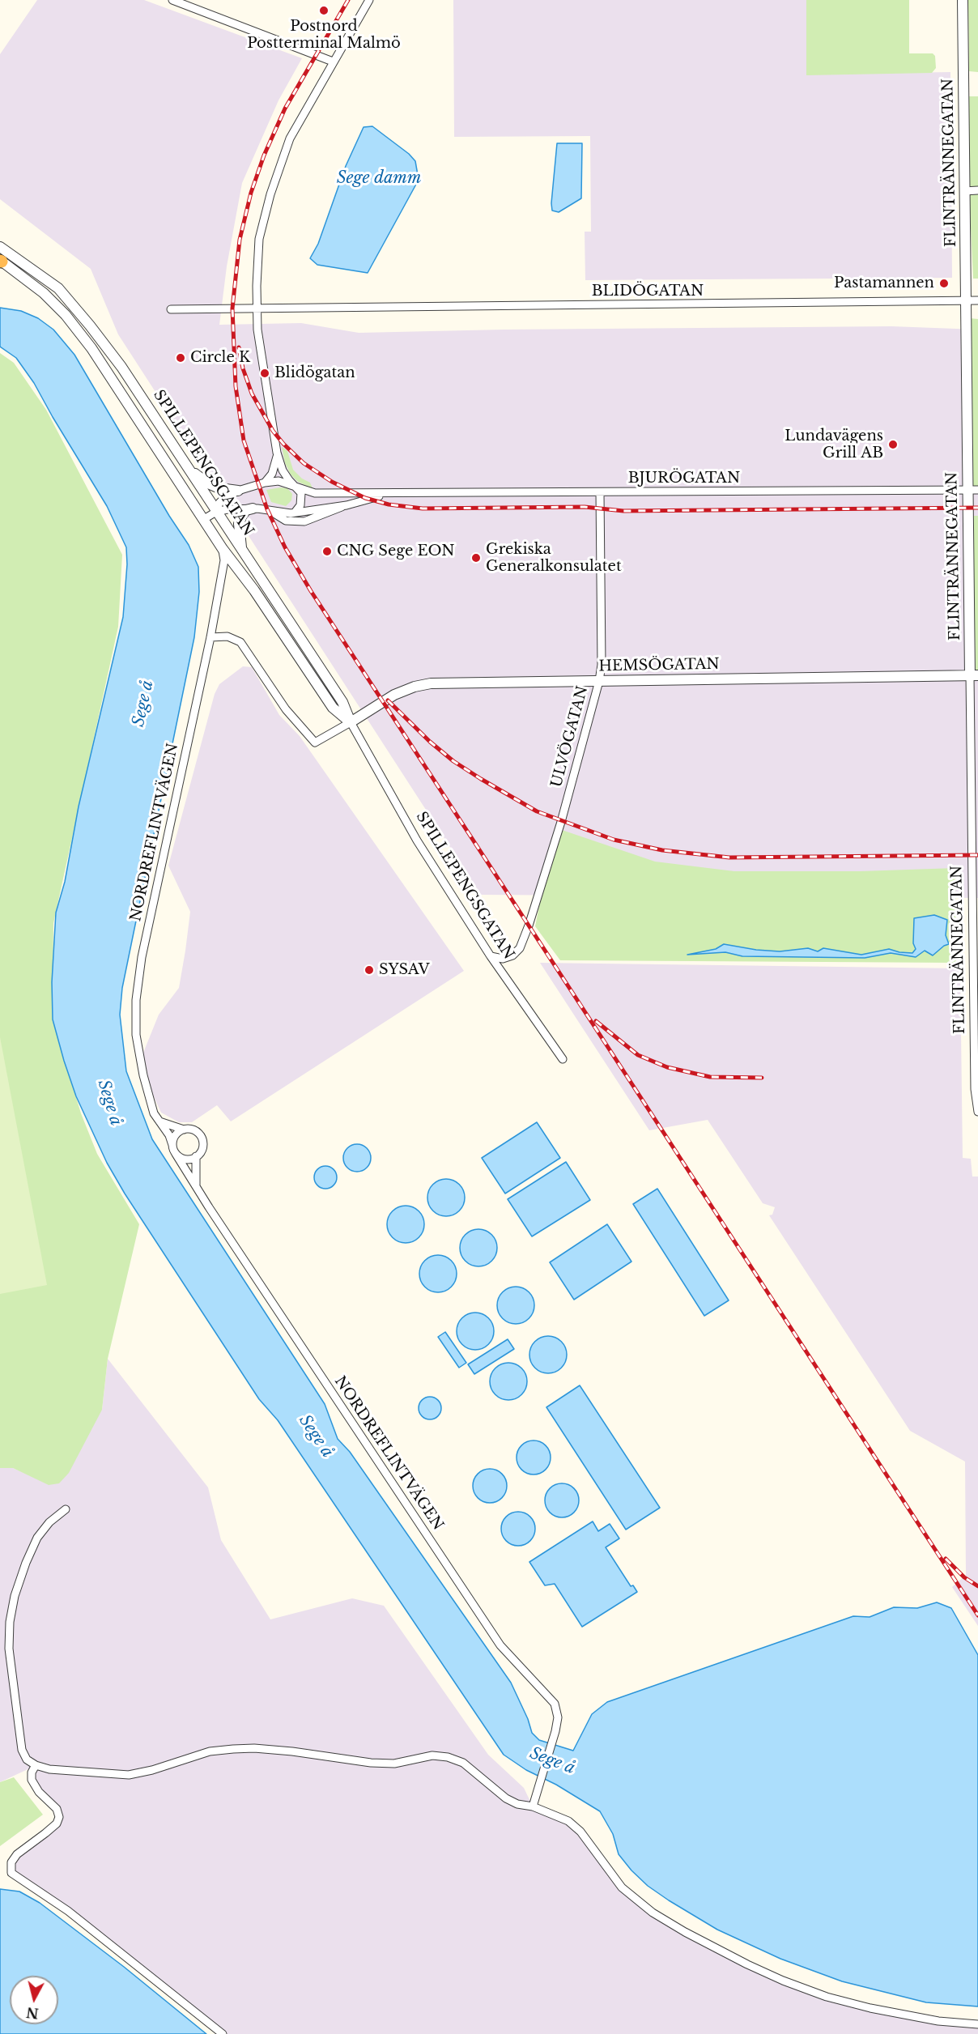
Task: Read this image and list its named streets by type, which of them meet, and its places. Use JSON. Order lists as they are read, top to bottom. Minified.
{"streets":{"street":["FLINTRÄNNEGATAN","BLIDÖGATAN","SPILLEPENGSGATAN","BJURÖGATAN","HEMSÖGATAN","ULVÖGATAN","NORDREFLINTVÄGEN"]},"crossings":[["FLINTRÄNNEGATAN","BLIDÖGATAN"],["FLINTRÄNNEGATAN","BJURÖGATAN"],["FLINTRÄNNEGATAN","HEMSÖGATAN"],["SPILLEPENGSGATAN","BJURÖGATAN"],["SPILLEPENGSGATAN","HEMSÖGATAN"],["SPILLEPENGSGATAN","ULVÖGATAN"],["SPILLEPENGSGATAN","NORDREFLINTVÄGEN"],["BJURÖGATAN","ULVÖGATAN"],["HEMSÖGATAN","ULVÖGATAN"]],"water":["Sege damm","Sege å"],"places":["Postnord Postterminal Malmö","Pastamannen","Circle K","Blidögatan","Lundavägens Grill AB","CNG Sege EON","Grekiska Generalkonsulatet","SYSAV"],"north":"bottom"}
